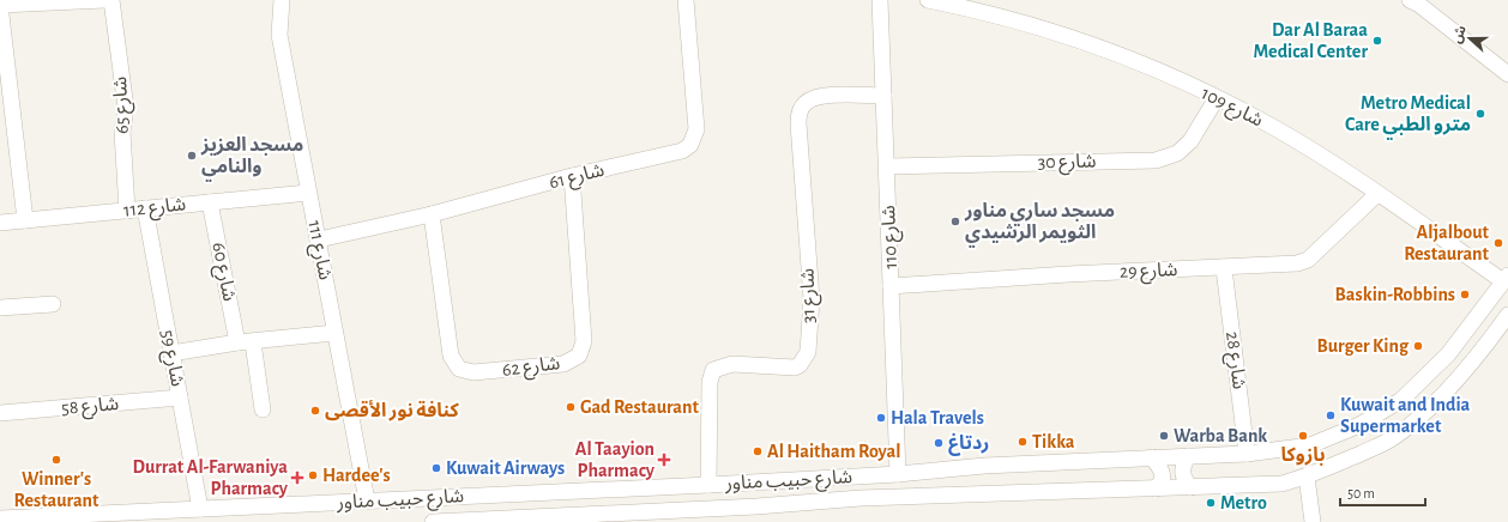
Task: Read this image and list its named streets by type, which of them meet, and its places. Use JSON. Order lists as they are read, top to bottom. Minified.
{"streets":{"street":["شارع 65","شارع 109","شارع 30","شارع 61","شارع 112","شارع 110","شارع 111","شارع 29","شارع 60","شارع 31","شارع 59","شارع 28","شارع 62","شارع 58","شارع حبيب مناور"]},"crossings":[["شارع 65","شارع 112"],["شارع 109","شارع 30"],["شارع 109","شارع 29"],["شارع 109","شارع حبيب مناور"],["شارع 30","شارع 110"],["شارع 61","شارع 111"],["شارع 61","شارع 62"],["شارع 112","شارع 111"],["شارع 112","شارع 60"],["شارع 112","شارع 59"],["شارع 110","شارع 29"],["شارع 110","شارع 31"],["شارع 110","شارع حبيب مناور"],["شارع 111","شارع حبيب مناور"],["شارع 29","شارع 28"],["شارع 31","شارع حبيب مناور"],["شارع 59","شارع 58"],["شارع 59","شارع حبيب مناور"],["شارع 28","شارع حبيب مناور"]],"places":{"other":["Dar Al Baraa Medical Center","Metro Medical Care مترو الطبي","مسجد العزيز والنامي","مسجد ساري مناور الثويمر الرشيدي","Aljalbout Restaurant","Baskin-Robbins","Burger King","Gad Restaurant","كنافة نور الأقصى","Kuwait and India Supermarket","Hala Travels","Warba Bank","بازوكا","Tikka","ردتاغ","Al Haitham Royal","Winner's Restaurant","Kuwait Airways","Hardee's","Metro"],"health":["Al Taayion Pharmacy","Durrat Al-Farwaniya Pharmacy"]},"scale_bar":"50 m","north":"left"}
